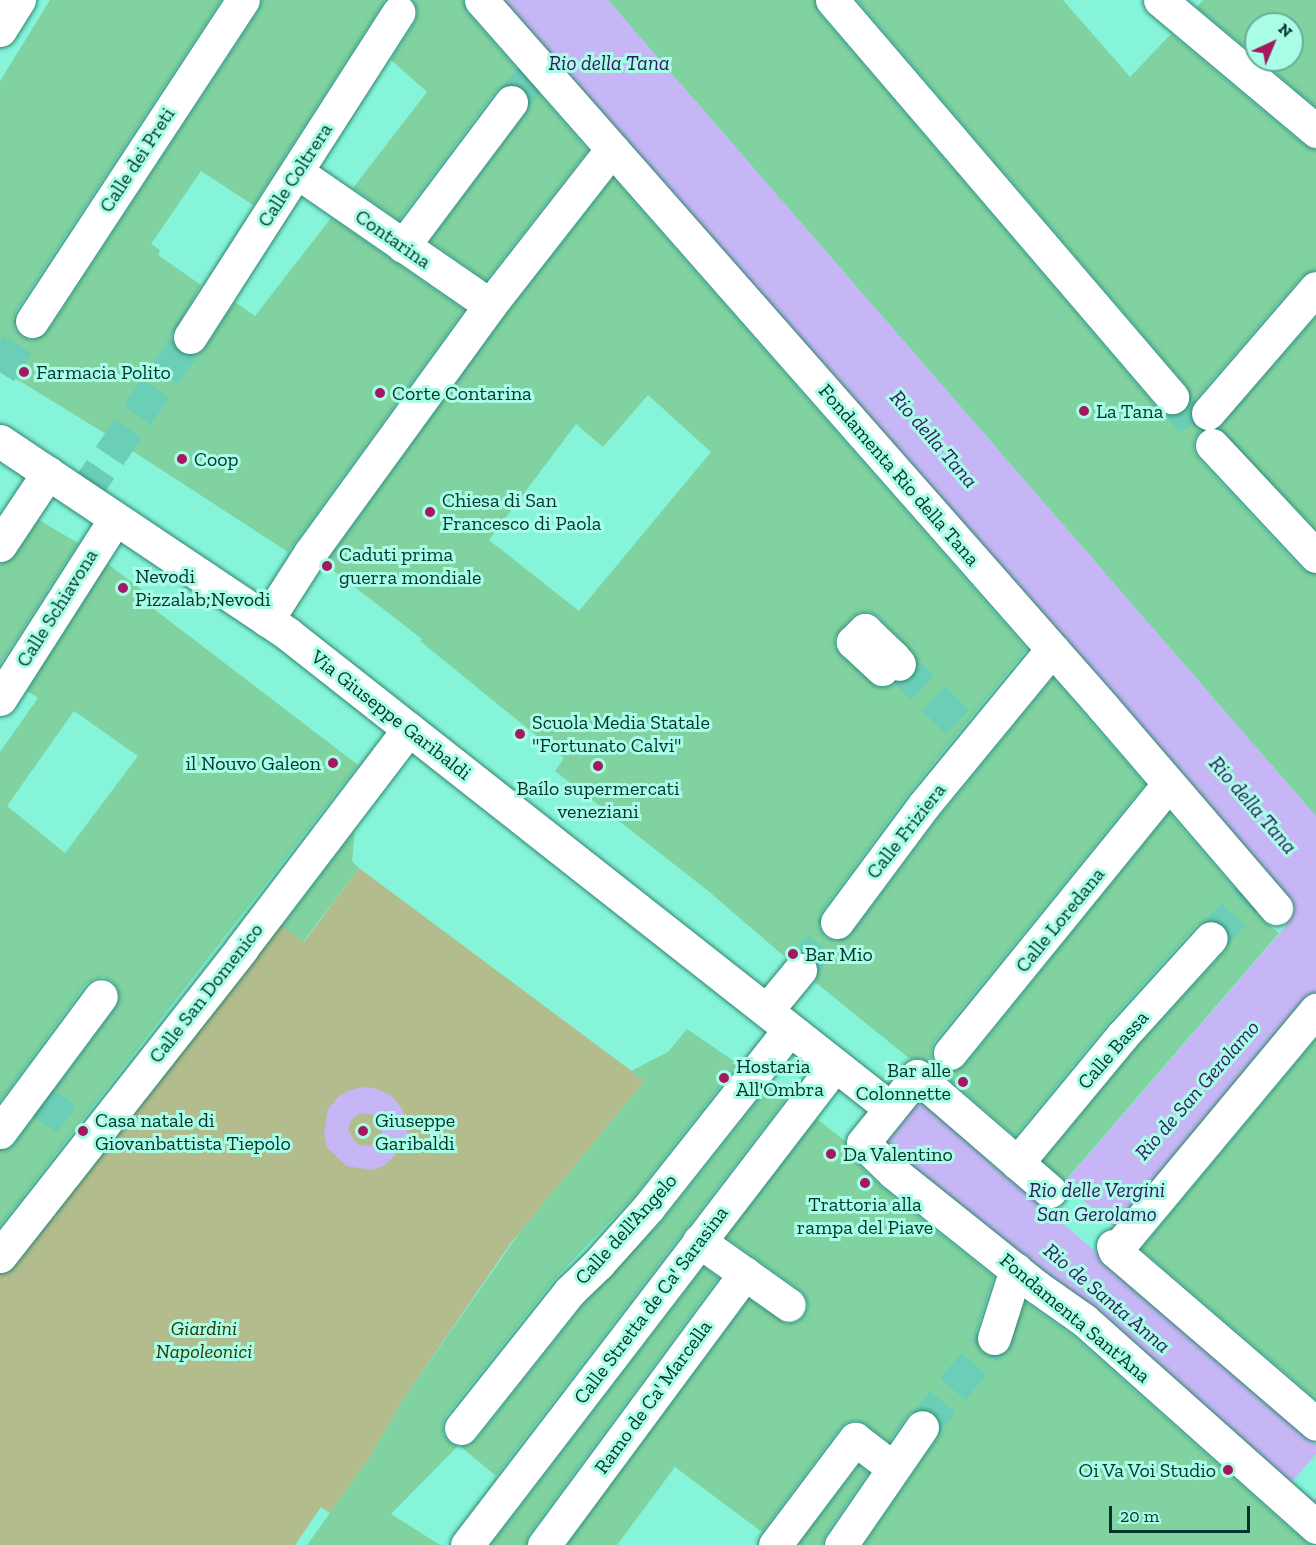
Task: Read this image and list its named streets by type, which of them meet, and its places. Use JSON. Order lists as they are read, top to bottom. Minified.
{"streets":{"street":["Calle dei Preti","Calle Coltrera","Contarina","Fondamenta Rio della Tana","Calle Schiavona","Via Giuseppe Garibaldi","Calle Friziera","Calle Loredana","Calle San Domenico","Calle Bassa","Calle dell'Angelo","Calle Stretta de Ca' Sarasina","Fondamenta Sant'Ana","Ramo de Ca' Marcella"]},"crossings":[["Calle Coltrera","Contarina"],["Fondamenta Rio della Tana","Calle Friziera"],["Fondamenta Rio della Tana","Calle Loredana"],["Calle Schiavona","Via Giuseppe Garibaldi"],["Via Giuseppe Garibaldi","Calle San Domenico"],["Via Giuseppe Garibaldi","Calle dell'Angelo"],["Via Giuseppe Garibaldi","Calle Stretta de Ca' Sarasina"],["Via Giuseppe Garibaldi","Fondamenta Sant'Ana"]],"water":["Rio della Tana","Rio de San Gerolamo","Rio delle Vergini San Gerolamo","Rio de Santa Anna"],"parks":["Giardini Napoleonici"],"places":["Farmacia Polito","Corte Contarina","La Tana","Coop","Chiesa di San Francesco di Paola","Caduti prima guerra mondiale","Nevodi Pizzalab;Nevodi","Scuola Media Statale \"Fortunato Calvi\"","il Nouvo Galeon","Baílo supermercati veneziani","Bar Mio","Hostaria All'Ombra","Bar alle Colonnette","Casa natale di Giovanbattista Tiepolo","Giuseppe Garibaldi","Da Valentino","Trattoria alla rampa del Piave","Oi Va Voi Studio"],"scale_bar":"20 m","north":"top right"}
